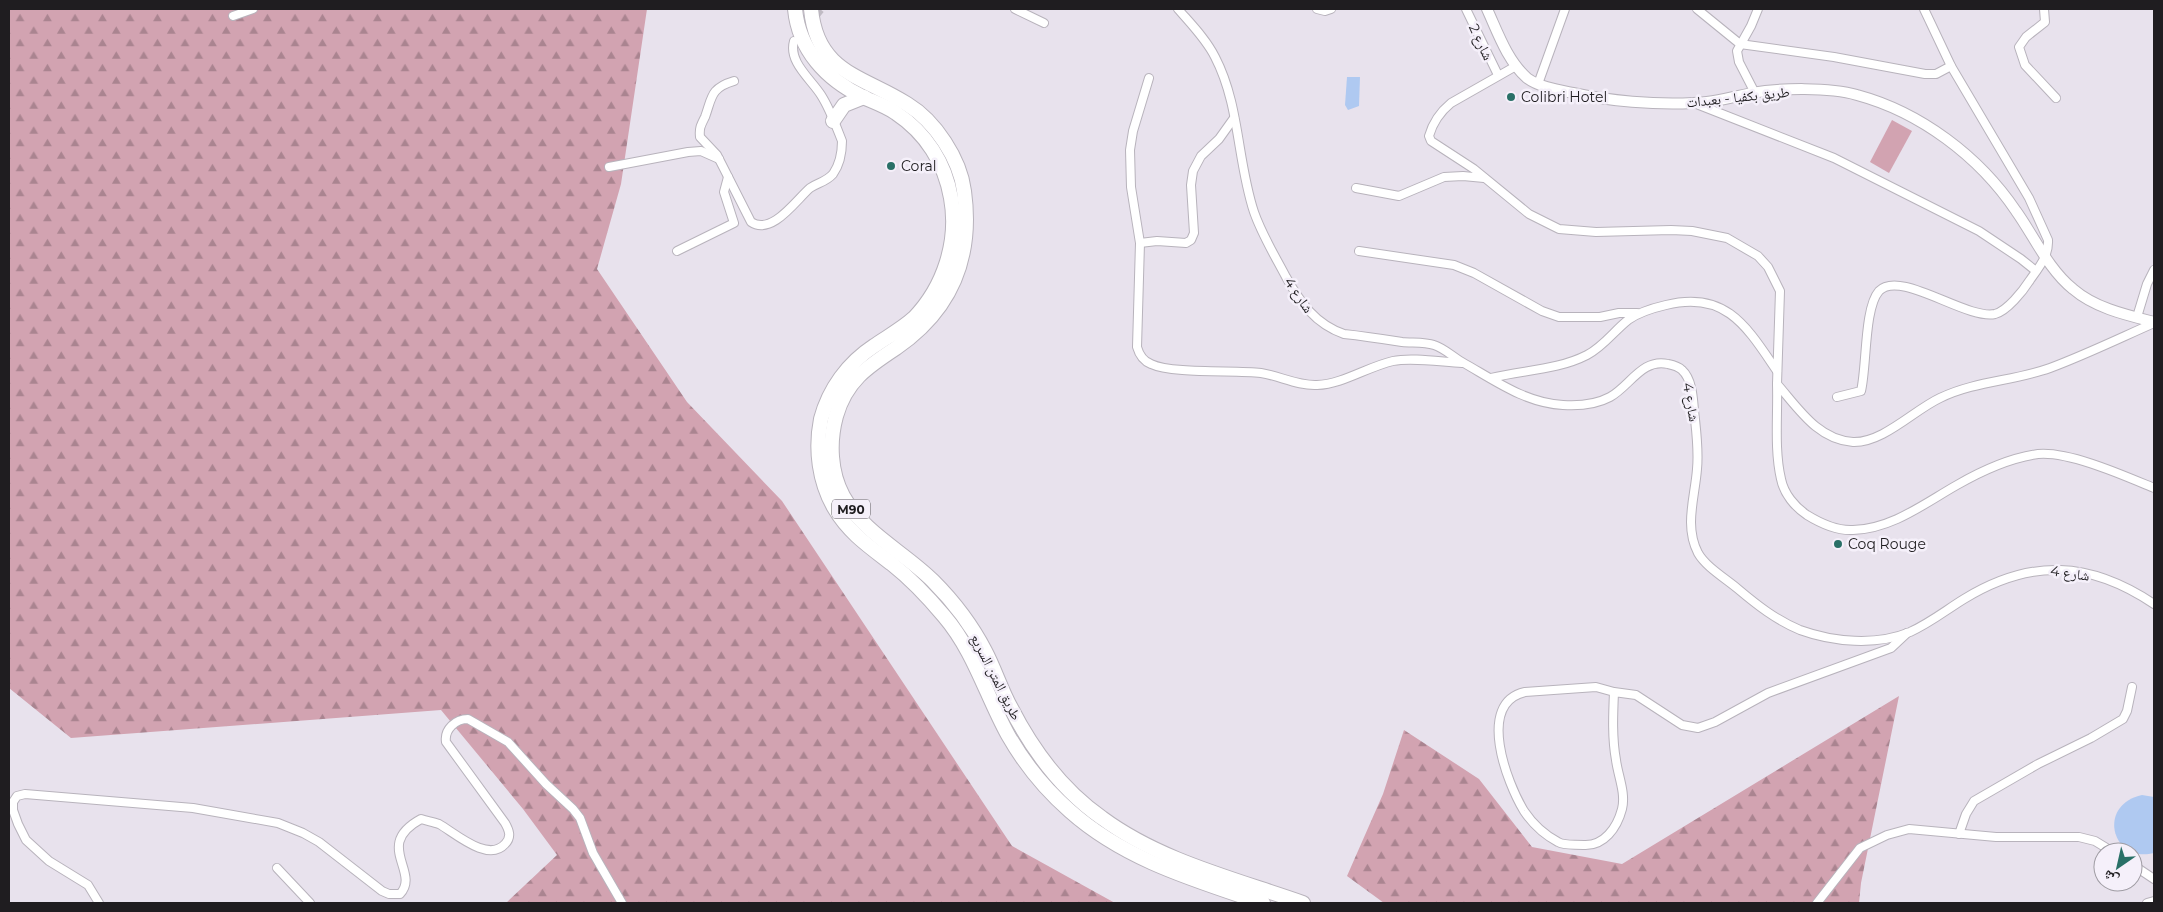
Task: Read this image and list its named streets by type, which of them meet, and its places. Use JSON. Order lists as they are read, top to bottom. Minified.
{"streets":{"highway":["M90","طريق المتن السريع"],"main road":["طريق بكفيا - بعبدات"],"street":["شارع 2","شارع 4"]},"places":["Colibri Hotel","Coral","Coq Rouge"],"north":"bottom left"}
